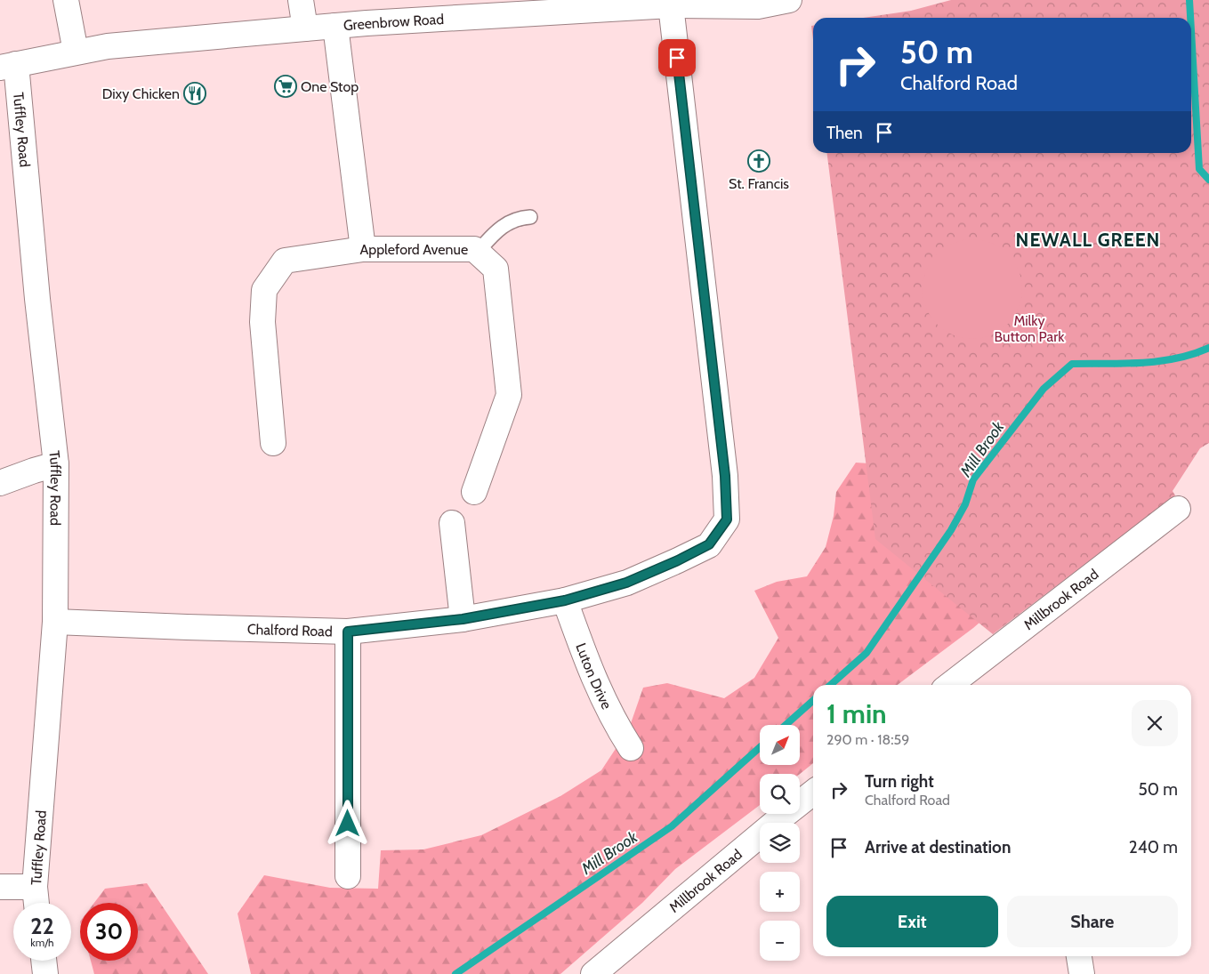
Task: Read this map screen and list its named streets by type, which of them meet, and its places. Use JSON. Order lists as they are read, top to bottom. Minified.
{"streets":{"street":["Greenbrow Road","Tuffley Road","Appleford Avenue","Millbrook Road","Chalford Road","Luton Drive"]},"crossings":[["Greenbrow Road","Tuffley Road"],["Greenbrow Road","Chalford Road"],["Tuffley Road","Chalford Road"],["Chalford Road","Luton Drive"]],"districts":["NEWALL GREEN"],"water":["Mill Brook"],"parks":["Milky Button Park"],"places":{"supermarket":["One Stop"],"restaurant":["Dixy Chicken"],"church":["St. Francis"]},"north":"top right","page":{"turn":["50 m","Chalford Road"],"then":"Then","heading":["1 min","290 m · 18:59"],"map_buttons":["+","−"],"list":[{"name":"Turn right","note":"Chalford Road","value":"50 m"},{"name":"Arrive at destination","value":"240 m"}],"buttons":["Exit","Share"],"speed":"22 km/h","limit":"30"}}
